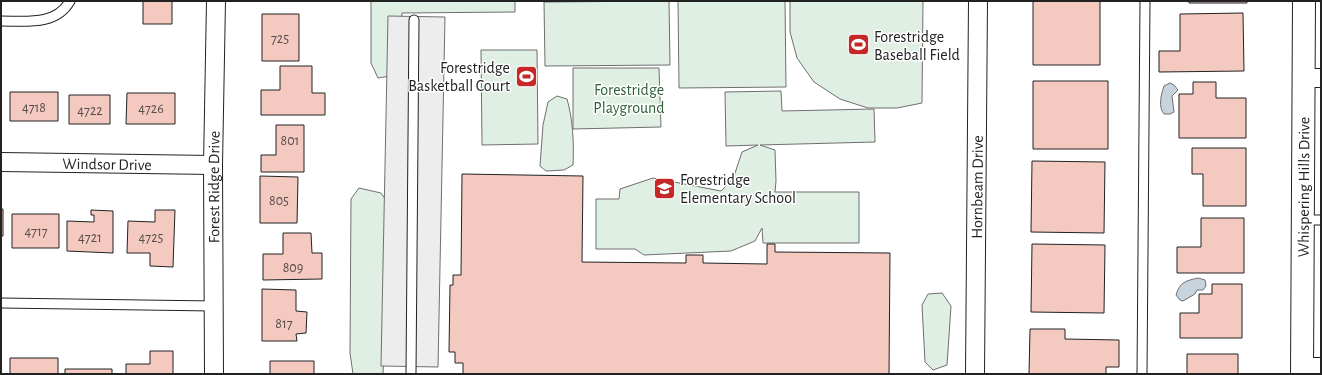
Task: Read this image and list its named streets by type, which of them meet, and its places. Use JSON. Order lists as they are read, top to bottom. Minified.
{"streets":{"street":["Windsor Drive","Forest Ridge Drive","Whispering Hills Drive","Hornbeam Drive"]},"crossings":[["Windsor Drive","Forest Ridge Drive"]],"parks":["Forestridge Playground"],"places":{"sports":["Forestridge Baseball Field","Forestridge Basketball Court"],"school or university":["Forestridge Elementary School"]},"house_numbers":["725","4718","4726","4722","801","805","4717","4721","4725","809","817"]}
